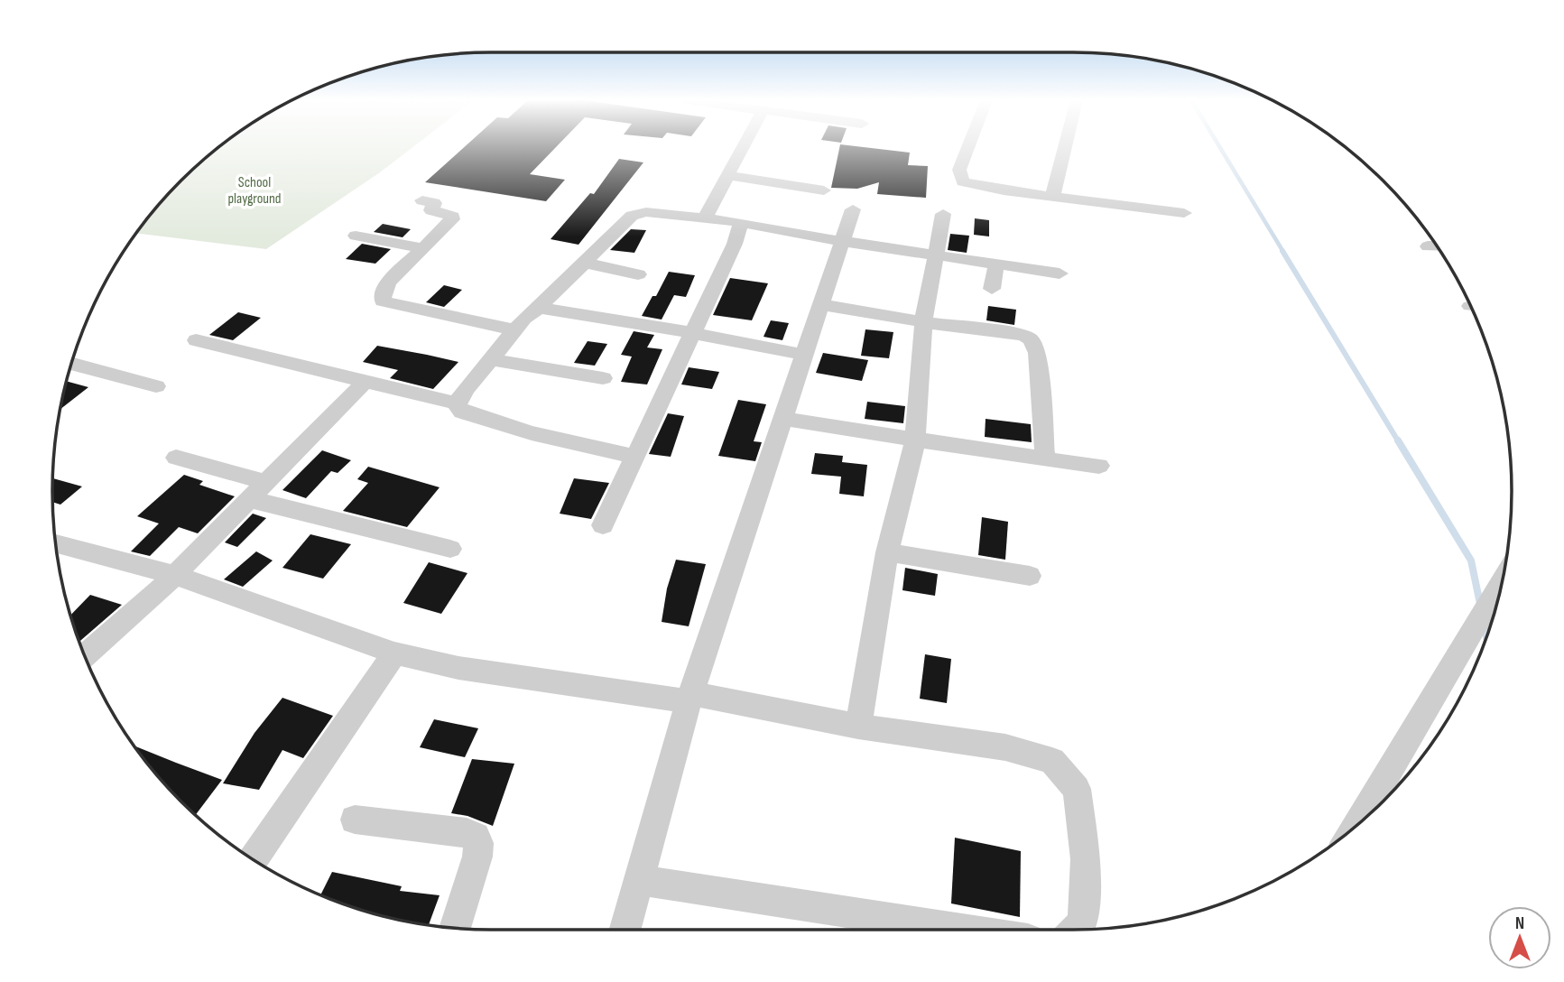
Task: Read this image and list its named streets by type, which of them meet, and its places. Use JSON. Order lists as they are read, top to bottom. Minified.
{"parks":["School playground"],"north":"top"}
